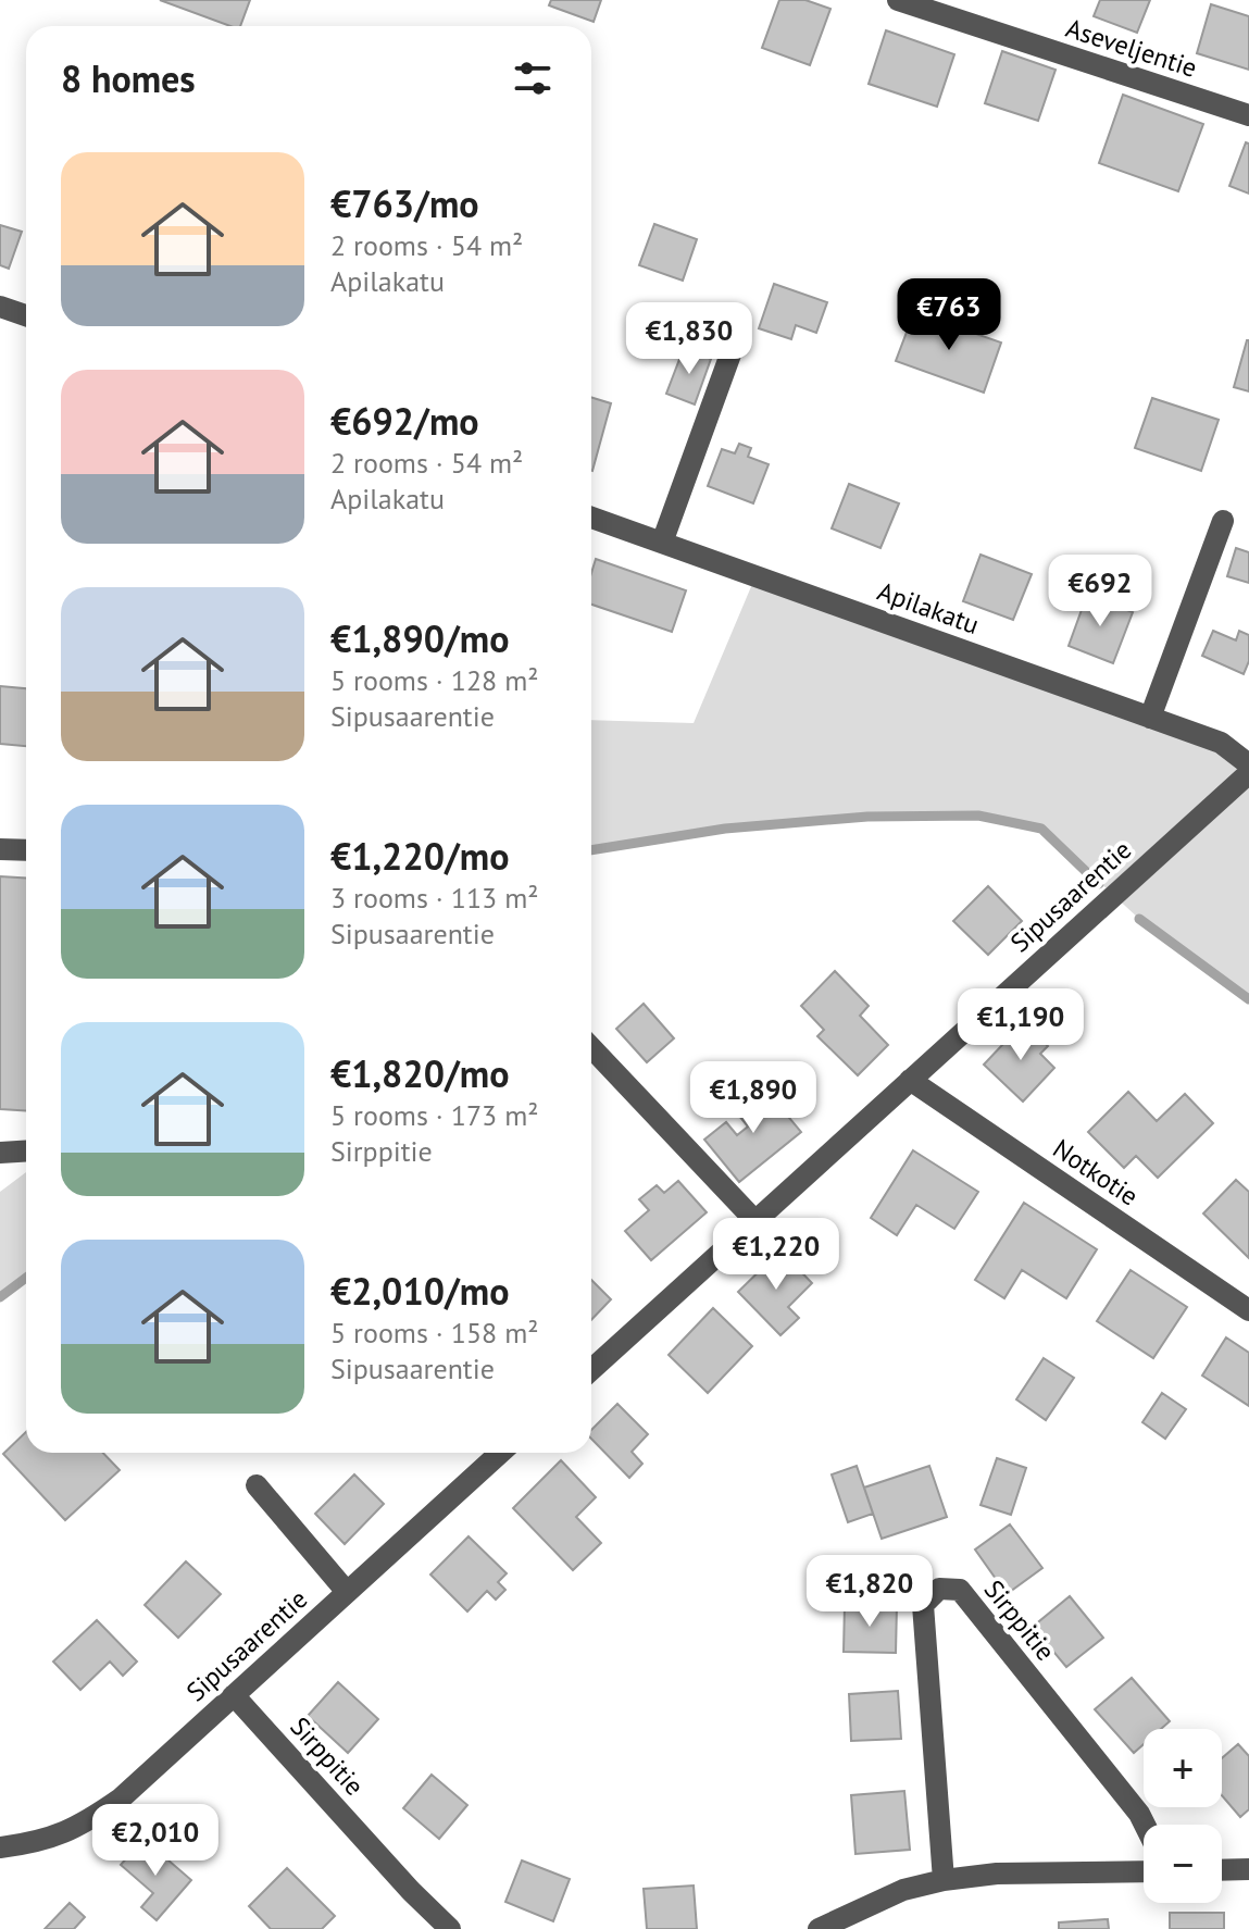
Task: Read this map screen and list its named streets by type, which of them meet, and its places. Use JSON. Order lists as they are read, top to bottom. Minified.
{"streets":{"street":["Aseveljentie","Apilakatu","Sipusaarentie","Notkotie","Sirppitie"]},"crossings":[["Sipusaarentie","Notkotie"],["Sipusaarentie","Sirppitie"]],"page":{"heading":"8 homes","list":[{"name":"€763/mo","note":"2 rooms · 54 m² · Apilakatu"},{"name":"€692/mo","note":"2 rooms · 54 m² · Apilakatu"},{"name":"€1,890/mo","note":"5 rooms · 128 m² · Sipusaarentie"},{"name":"€1,220/mo","note":"3 rooms · 113 m² · Sipusaarentie"},{"name":"€1,820/mo","note":"5 rooms · 173 m² · Sirppitie"},{"name":"€2,010/mo","note":"5 rooms · 158 m² · Sipusaarentie"}],"price":["€763","€1,830","€692","€1,190","€1,890","€1,220","€1,820","€2,010"],"map_buttons":["+","−"]}}
